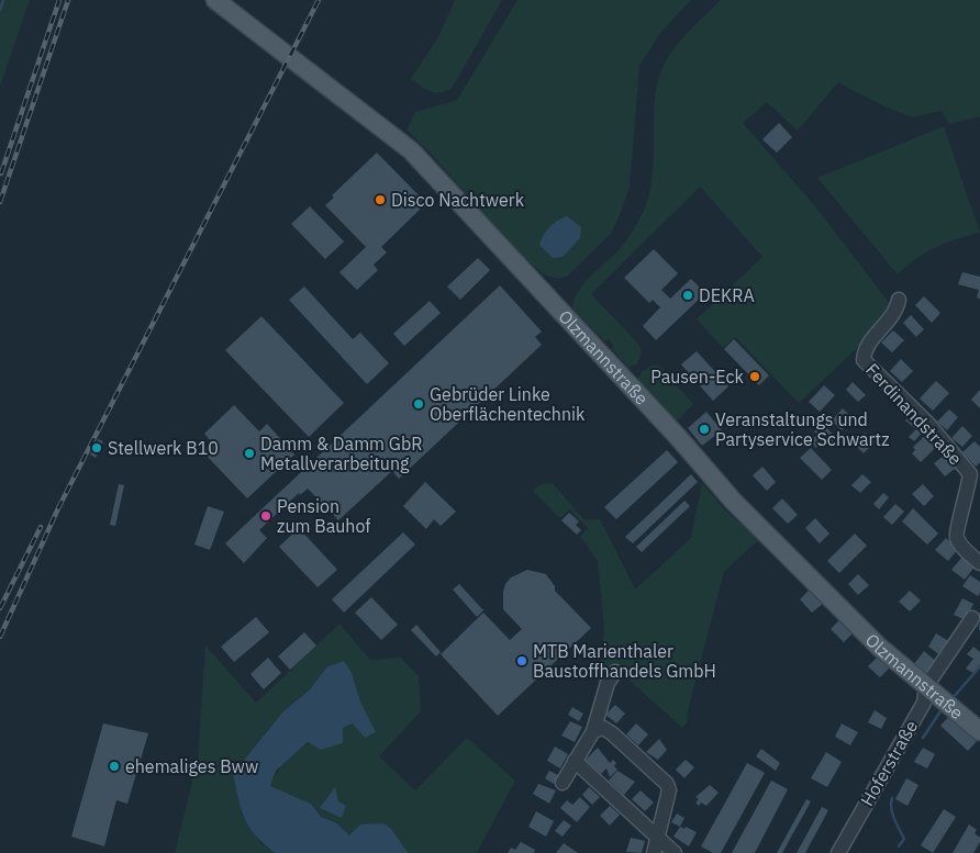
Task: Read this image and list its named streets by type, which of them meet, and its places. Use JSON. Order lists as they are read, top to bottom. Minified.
{"streets":{"main road":["Olzmannstraße"],"street":["Ferdinandstraße","Hoferstraße"]},"crossings":[["Olzmannstraße","Hoferstraße"]],"places":["Disco Nachtwerk","DEKRA","Pausen-Eck","Gebrüder Linke Oberflächentechnik","Veranstaltungs und Partyservice Schwartz","Stellwerk B10","Damm & Damm GbR Metallverarbeitung","Pension zum Bauhof","MTB Marienthaler Baustoffhandels GmbH","ehemaliges Bww"]}
